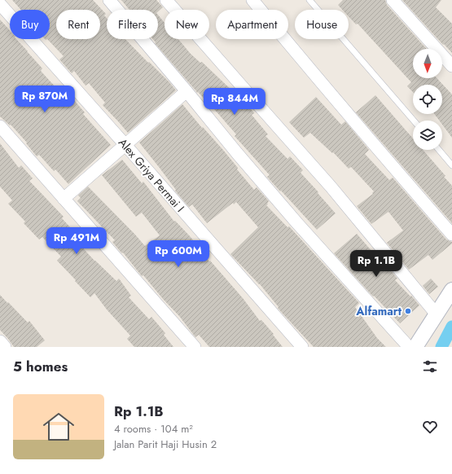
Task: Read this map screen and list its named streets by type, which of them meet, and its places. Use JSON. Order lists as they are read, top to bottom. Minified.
{"streets":{"street":["Alex Griya Permai I"]},"places":["Alfamart"],"north":"bottom","page":{"chip":["Buy","Rent","Filters","New","Apartment","House"],"price":["Rp 870M","Rp 844M","Rp 491M","Rp 600M","Rp 1.1B"],"heading":"5 homes","list":[{"name":"Rp 1.1B","note":"4 rooms · 104 m² · Jalan Parit Haji Husin 2"}]}}
